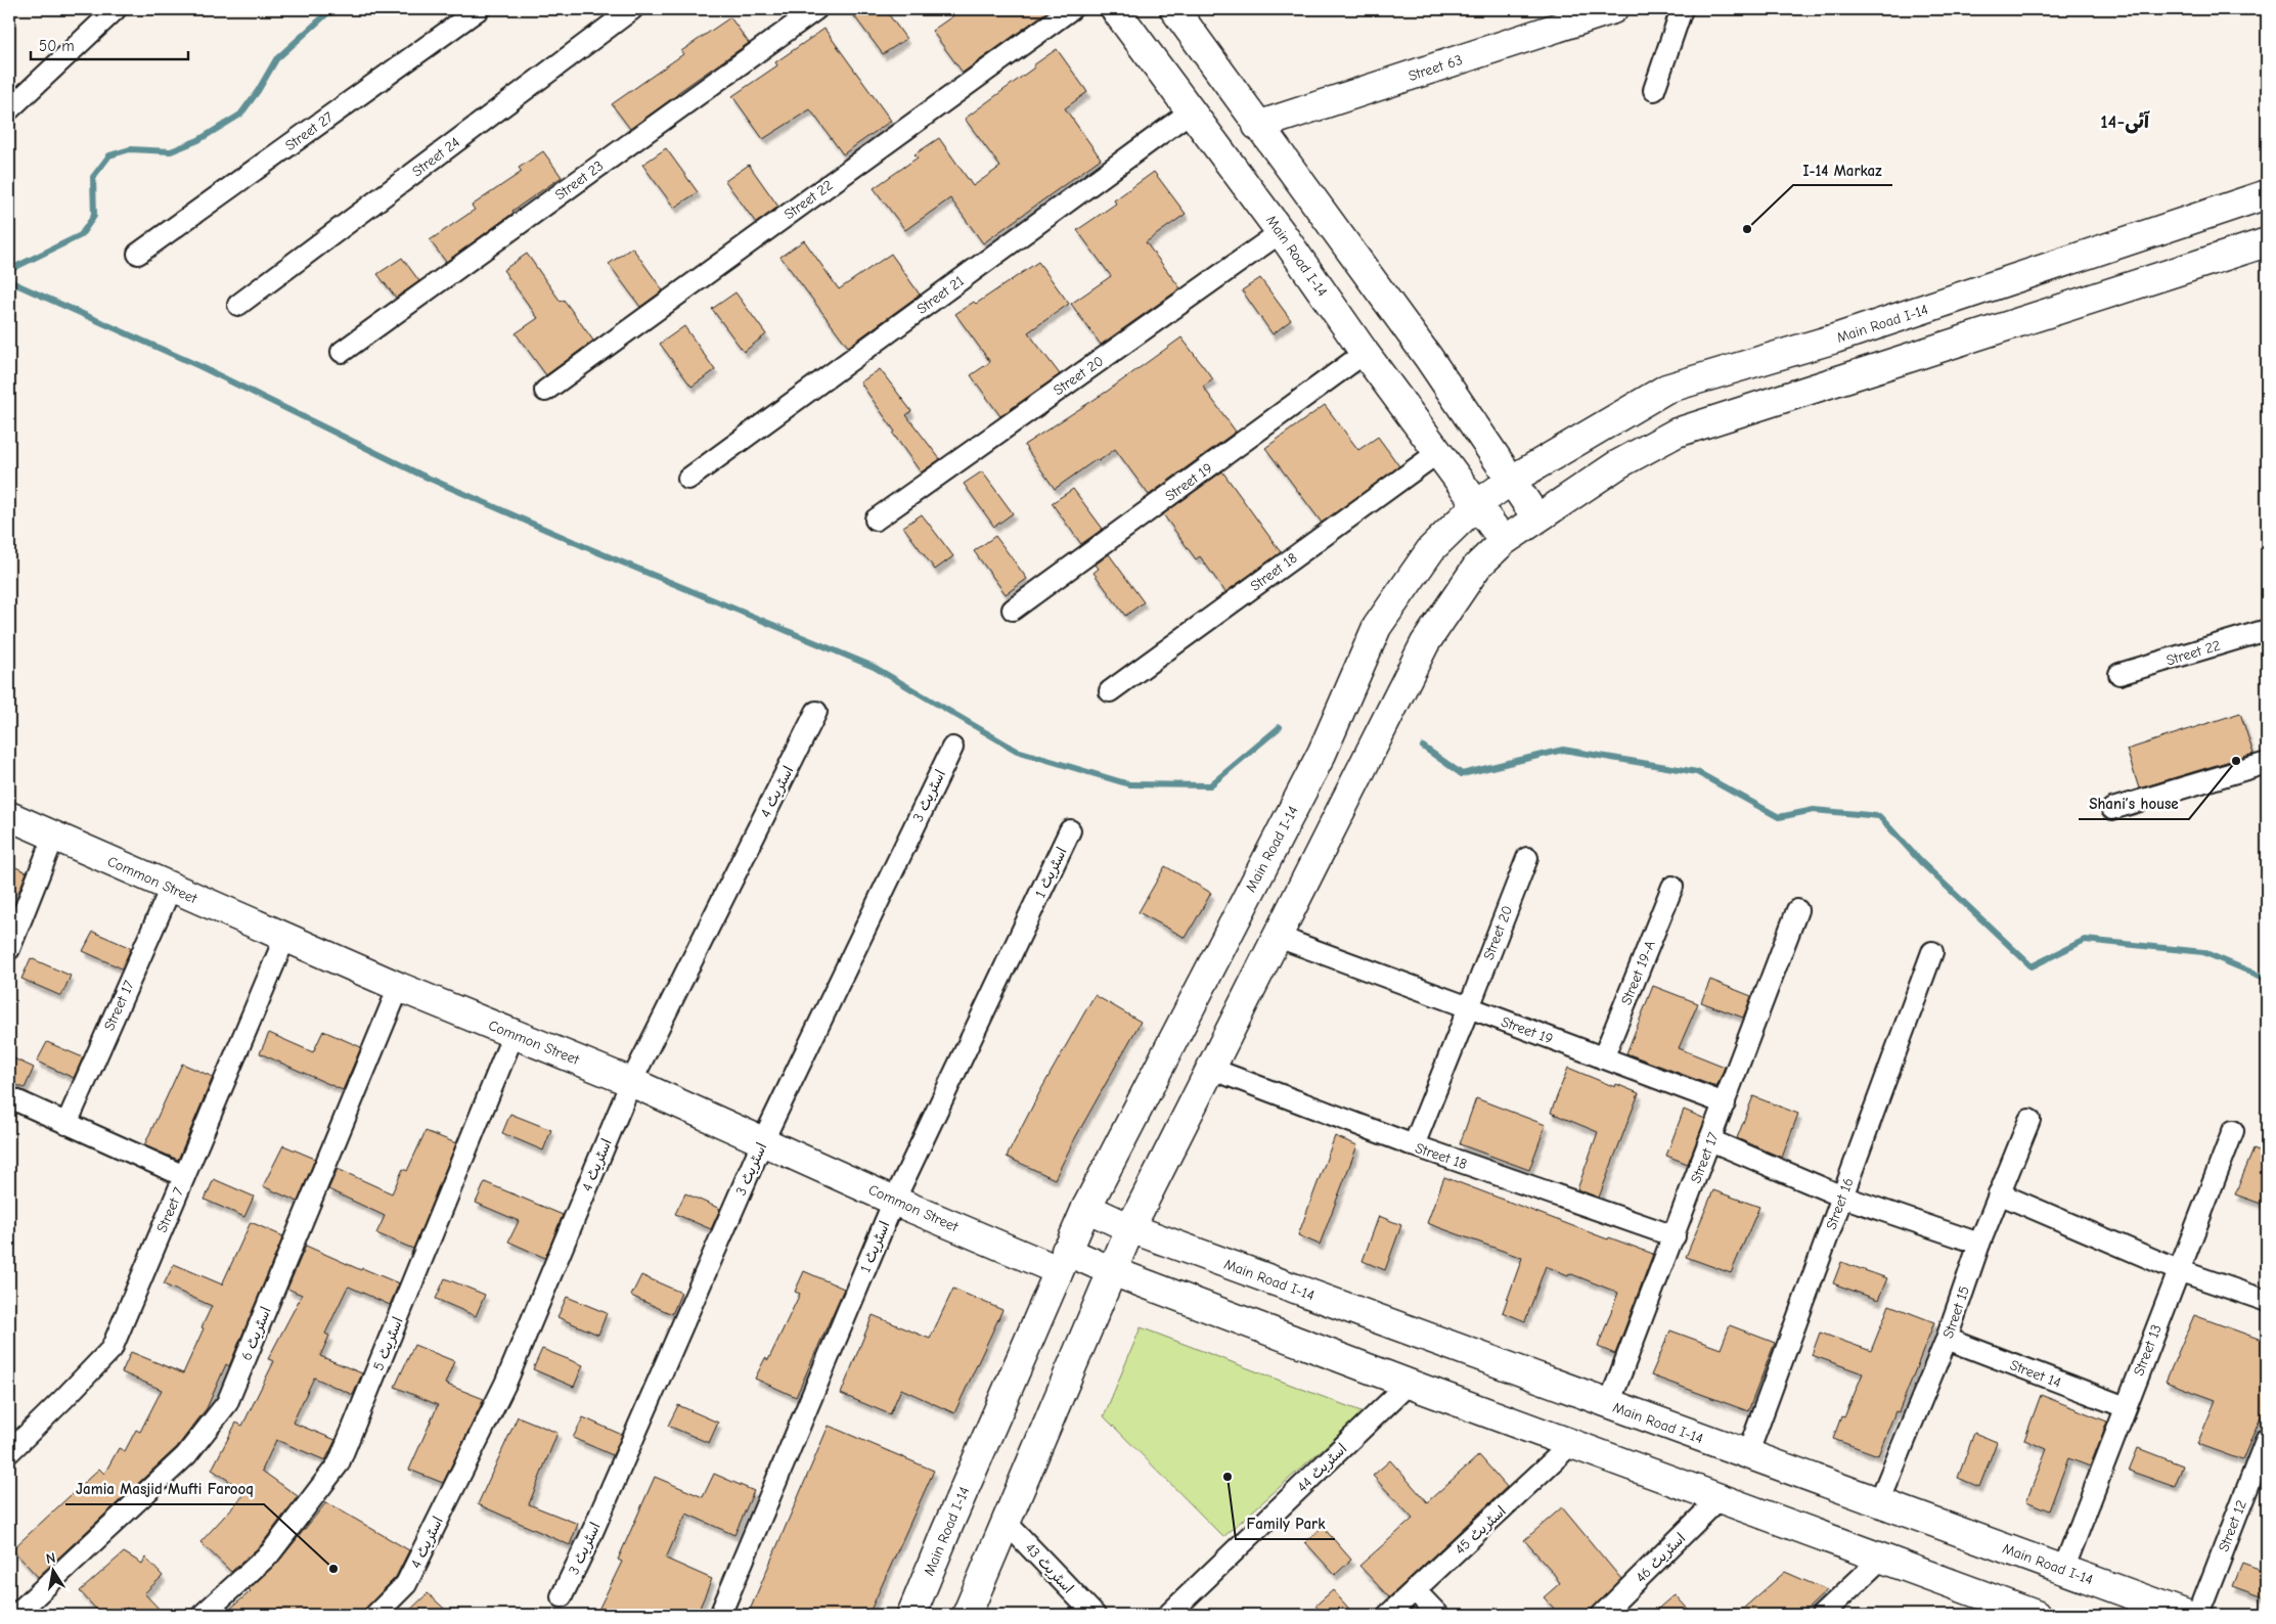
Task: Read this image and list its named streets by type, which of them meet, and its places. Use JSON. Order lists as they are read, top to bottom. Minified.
{"streets":{"main road":["Street 63","Main Road I-14","Common Street"],"street":["Street 27","Street 24","Street 23","Street 22","Street 21","Street 20","Street 19","Street 18","اسٹریٹ 4","اسٹریٹ 3","اسٹریٹ 1","Street 19-A","Street 17","Street 16","Street 7","Street 15","اسٹریٹ 6","اسٹریٹ 5","Street 13","Street 14","اسٹریٹ 44","Street 12","اسٹریٹ 45","اسٹریٹ 46","اسٹریٹ 43"]},"crossings":[["Main Road I-14","Street 21"],["Main Road I-14","Street 20"],["Main Road I-14","Street 19"],["Main Road I-14","Street 18"],["Main Road I-14","Common Street"],["Main Road I-14","Street 17"],["Main Road I-14","Street 16"],["Main Road I-14","Street 15"],["Main Road I-14","Street 13"],["Street 20","Street 19"],["Street 19","Street 19-A"],["Street 19","Street 17"],["Street 18","Street 17"],["اسٹریٹ 4","Common Street"],["اسٹریٹ 3","Common Street"],["اسٹریٹ 1","Common Street"],["Common Street","Street 17"],["Common Street","Street 7"],["Common Street","اسٹریٹ 6"],["Common Street","اسٹریٹ 5"],["Street 15","Street 14"],["Street 13","Street 14"]],"districts":["آئی-14"],"places":["I-14 Markaz","Shani’s house","Family Park","Jamia Masjid Mufti Farooq"],"scale_bar":"50 m","north":"top"}
